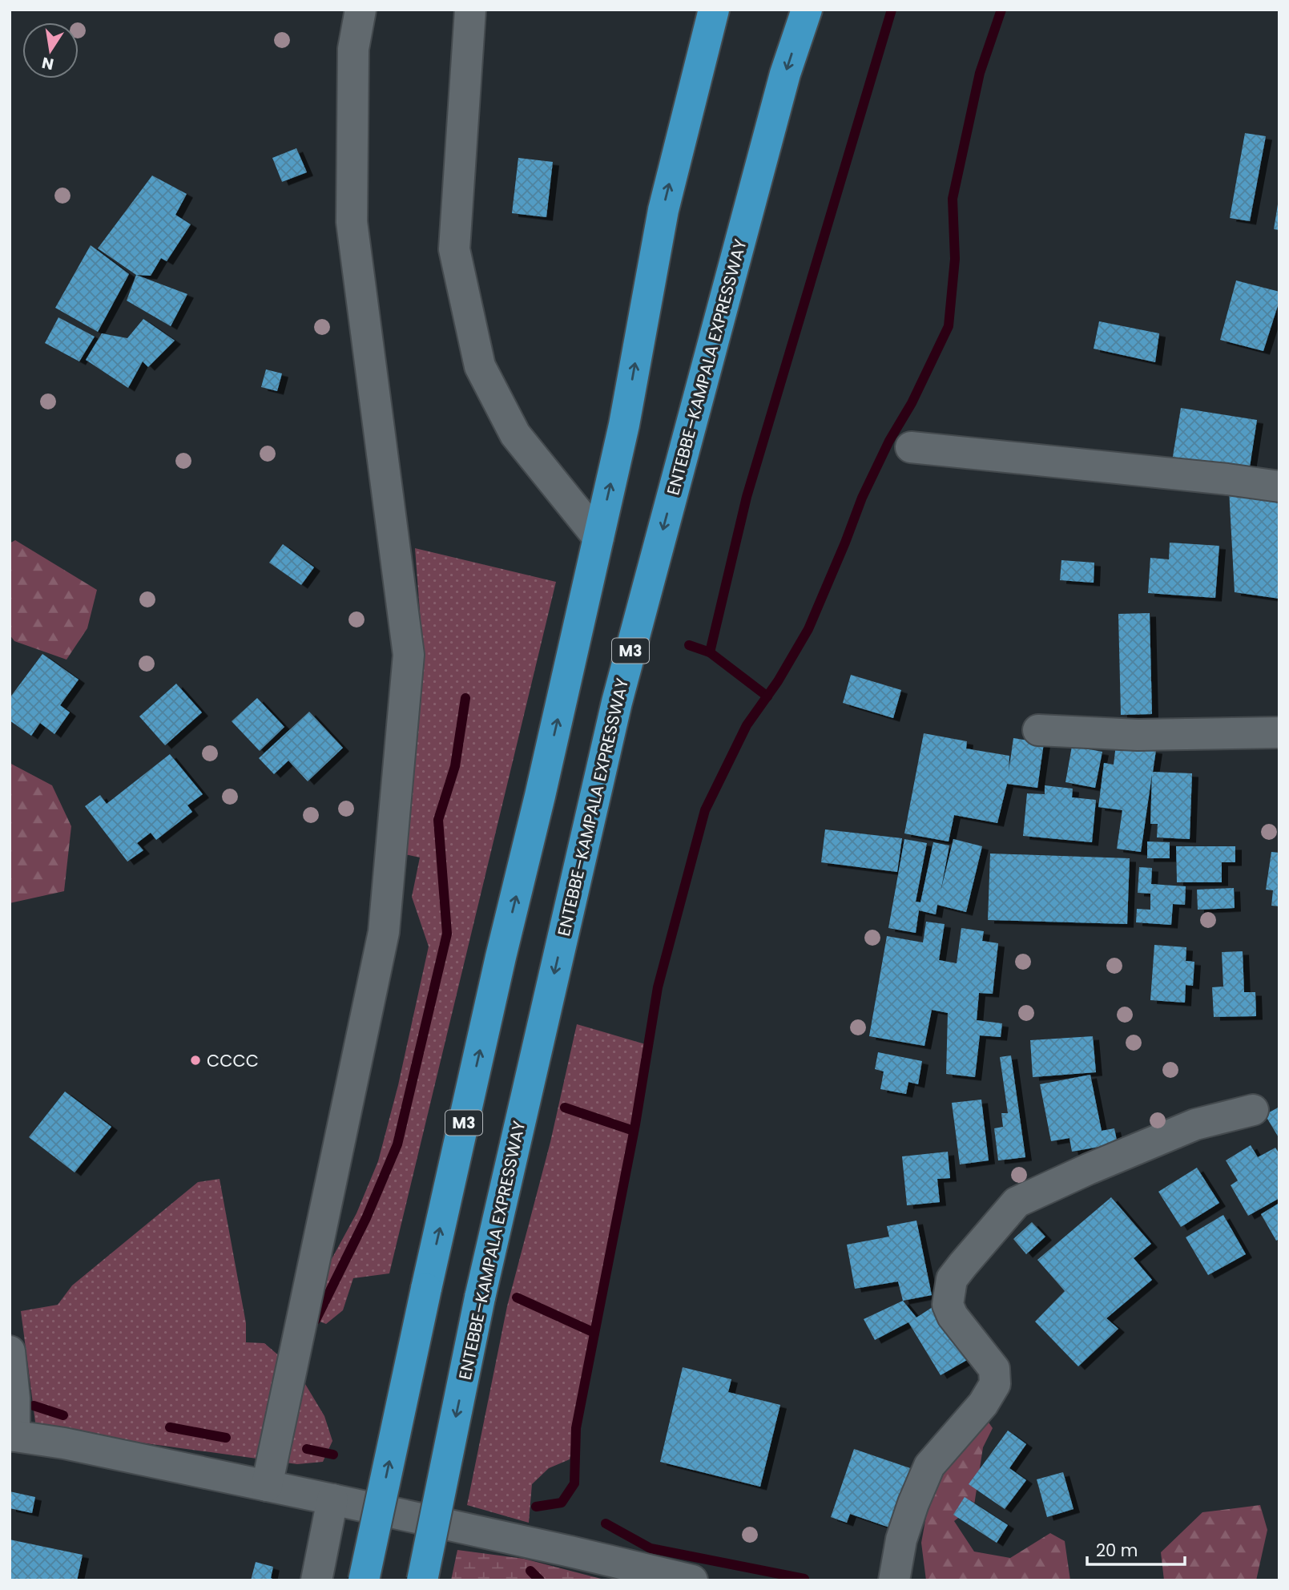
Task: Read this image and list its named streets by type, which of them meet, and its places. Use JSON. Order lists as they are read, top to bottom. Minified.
{"streets":{"highway":["ENTEBBE–KAMPALA EXPRESSWAY","M3"]},"places":["CCCC"],"scale_bar":"20 m","north":"bottom"}
